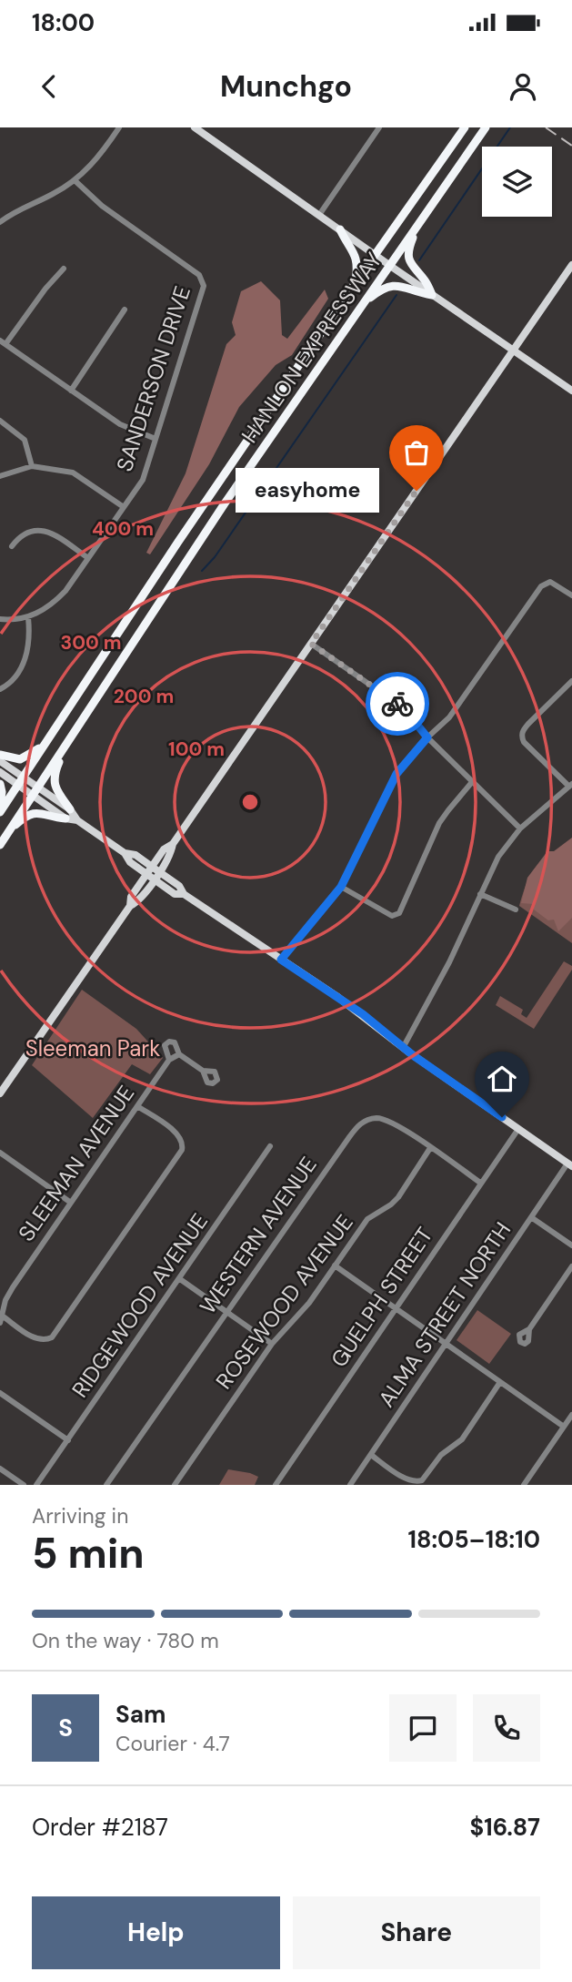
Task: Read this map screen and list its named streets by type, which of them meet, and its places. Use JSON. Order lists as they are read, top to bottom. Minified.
{"streets":{"highway":["HANLON EXPRESSWAY"],"street":["SANDERSON DRIVE","SLEEMAN AVENUE","WESTERN AVENUE","GUELPH STREET","ROSEWOOD AVENUE","RIDGEWOOD AVENUE","ALMA STREET NORTH"]},"crossings":[["WESTERN AVENUE","GUELPH STREET"],["WESTERN AVENUE","ROSEWOOD AVENUE"]],"parks":["Sleeman Park"],"places":["easyhome"],"page":{"status":"18:00","header":"Munchgo","bubble":"easyhome","heading":["5 min","Arriving in","18:05–18:10"],"panel":["Sam","Courier · 4.7","Order #2187","$16.87"],"bar":"On the way · 780 m","round":"S","buttons":["Help","Share"]},"rings":["400 m","300 m","200 m","100 m"]}
